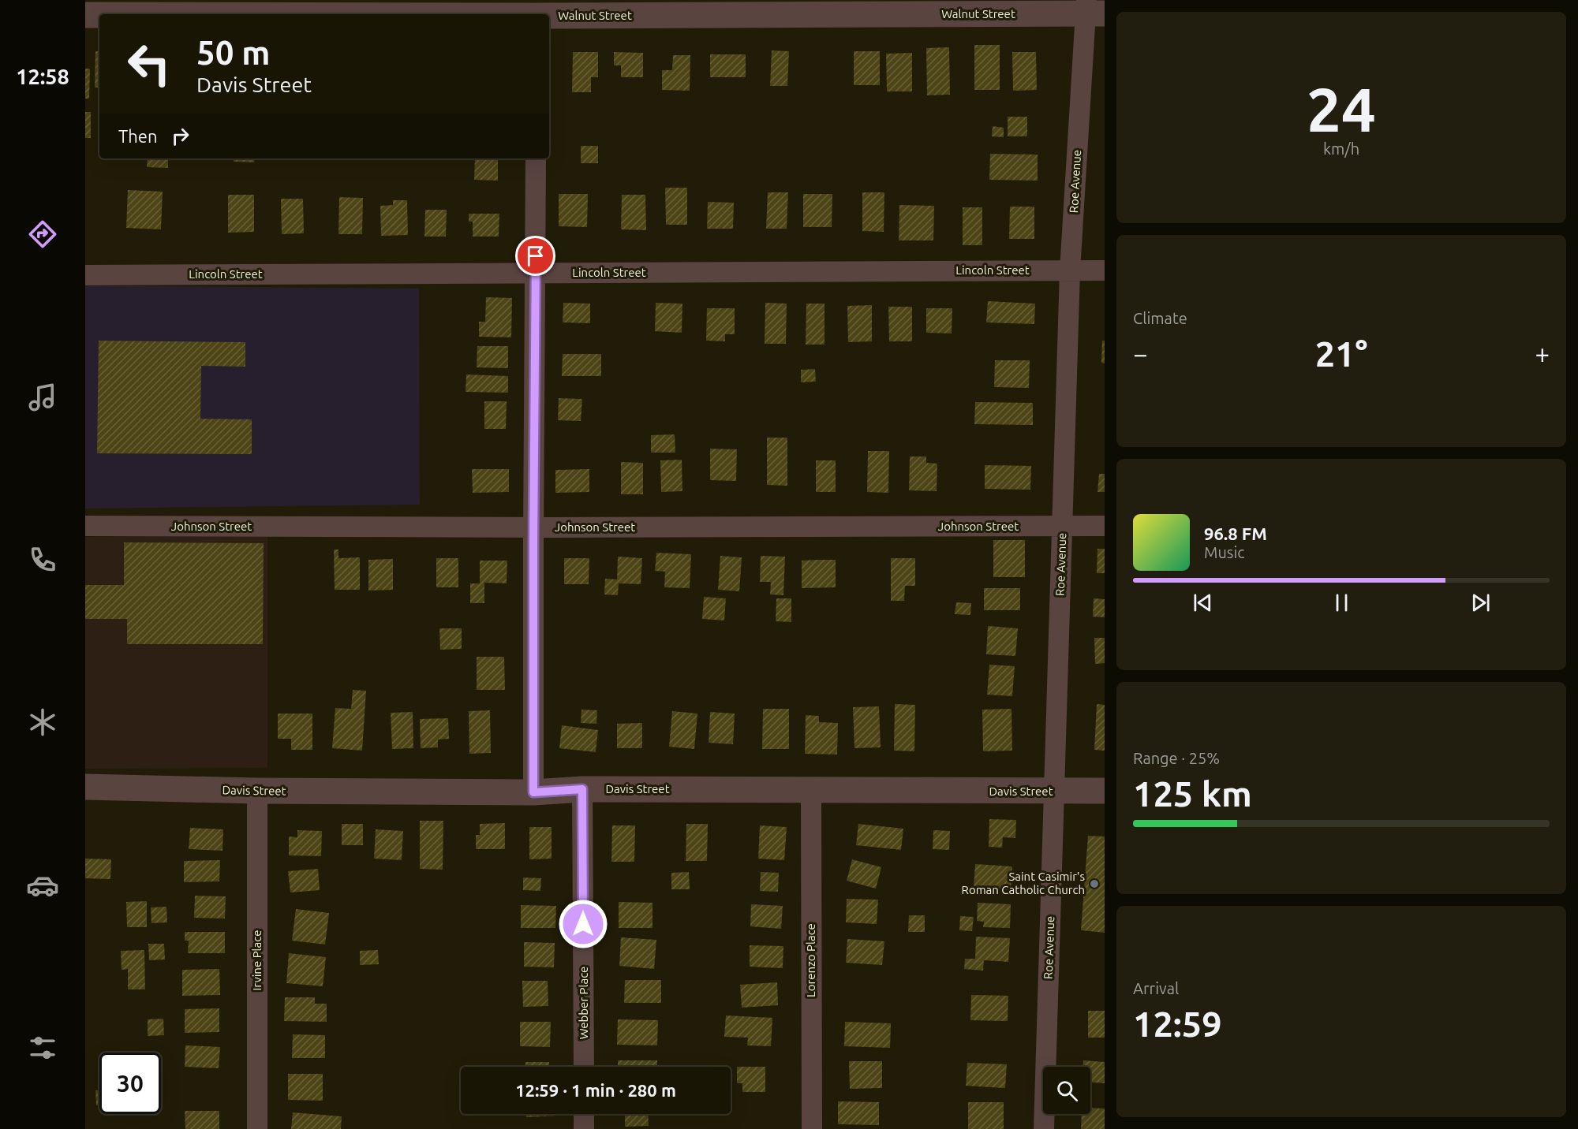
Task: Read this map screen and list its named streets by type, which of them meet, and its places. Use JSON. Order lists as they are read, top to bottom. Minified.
{"streets":{"street":["Walnut Street","Roe Avenue","Lincoln Street","Johnson Street","Davis Street","Irvine Place","Lorenzo Place","Webber Place"]},"crossings":[["Walnut Street","Roe Avenue"],["Roe Avenue","Lincoln Street"],["Roe Avenue","Johnson Street"],["Roe Avenue","Davis Street"],["Davis Street","Irvine Place"],["Davis Street","Lorenzo Place"],["Davis Street","Webber Place"]],"places":["Saint Casimir's Roman Catholic Church"],"page":{"tabs":"12:58","tile":[["24","km/h"],"Climate",["Range · 25%","125 km"],["Arrival","12:59"]],"turn":["50 m","Davis Street"],"then":"Then","heat":["−","21°","+"],"song":["96.8 FM","Music"],"limit":"30","trip":"12:59 · 1 min · 280 m"}}
